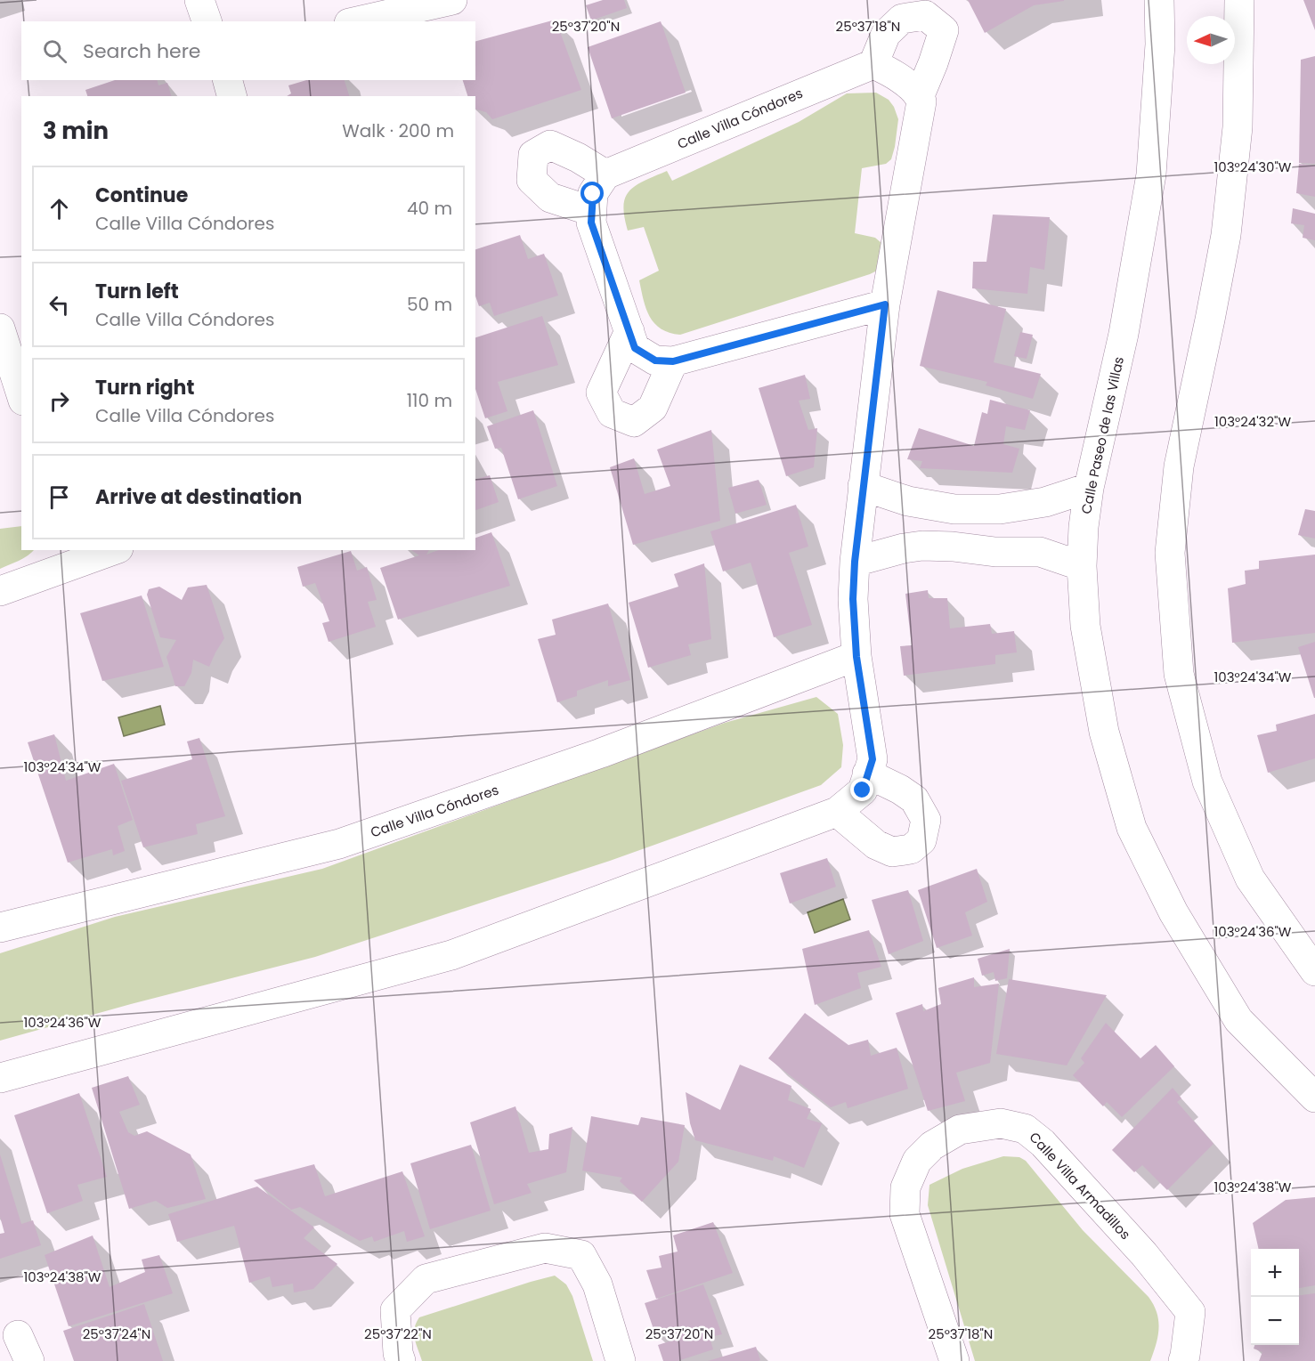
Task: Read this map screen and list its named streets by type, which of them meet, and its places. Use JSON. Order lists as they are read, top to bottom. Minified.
{"streets":{"street":["Calle Villa Cóndores","Calle Paseo de las Villas","Calle Villa Armadillos"]},"north":"left","page":{"search":"Search here","heading":["3 min","Walk · 200 m"],"list":[["Continue","Calle Villa Cóndores","40 m"],["Turn left","Calle Villa Cóndores","50 m"],["Turn right","Calle Villa Cóndores","110 m"],"Arrive at destination"],"map_buttons":["+","−"]},"coordinates":["25°37'20\"N","25°37'18\"N","103°24'30\"W","103°24'32\"W","103°24'34\"W","103°24'36\"W","103°24'38\"W","25°37'24\"N","25°37'22\"N"]}
